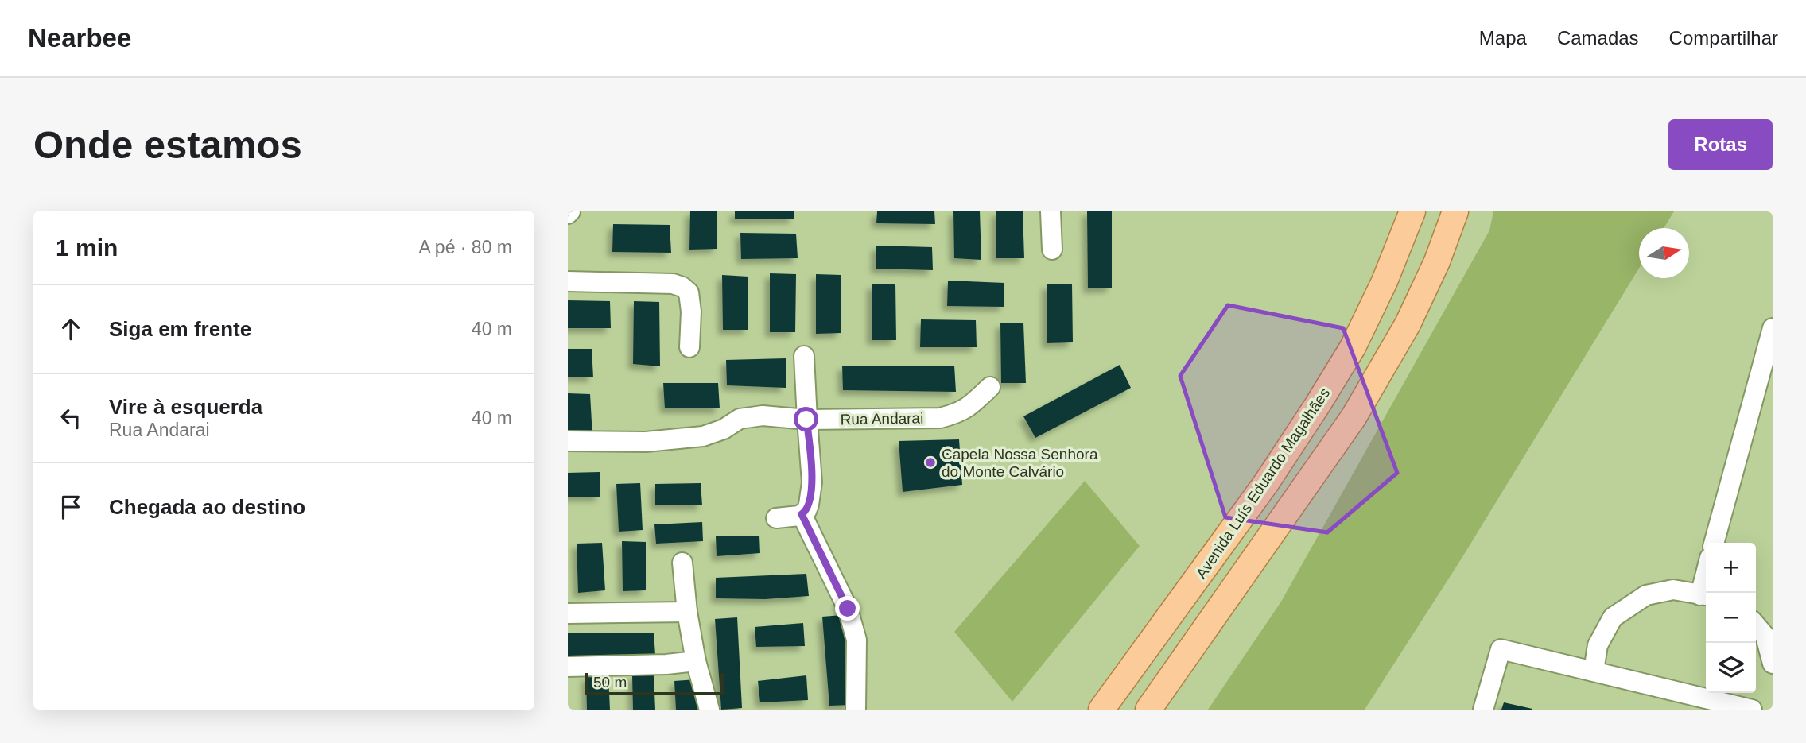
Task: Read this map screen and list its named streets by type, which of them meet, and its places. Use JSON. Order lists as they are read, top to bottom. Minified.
{"streets":{"main road":["Avenida Luís Eduardo Magalhães"],"street":["Rua Andarai"]},"places":["Capela Nossa Senhora do Monte Calvário"],"scale_bar":"50 m","north":"right","page":{"header":"Nearbee","nav":["Mapa","Camadas","Compartilhar"],"buttons":"Rotas","title":"Onde estamos","heading":["1 min","A pé · 80 m"],"list":[["Siga em frente","40 m"],["Vire à esquerda","Rua Andarai","40 m"],"Chegada ao destino"],"map_buttons":["+","−"],"scale":"50 m"}}
